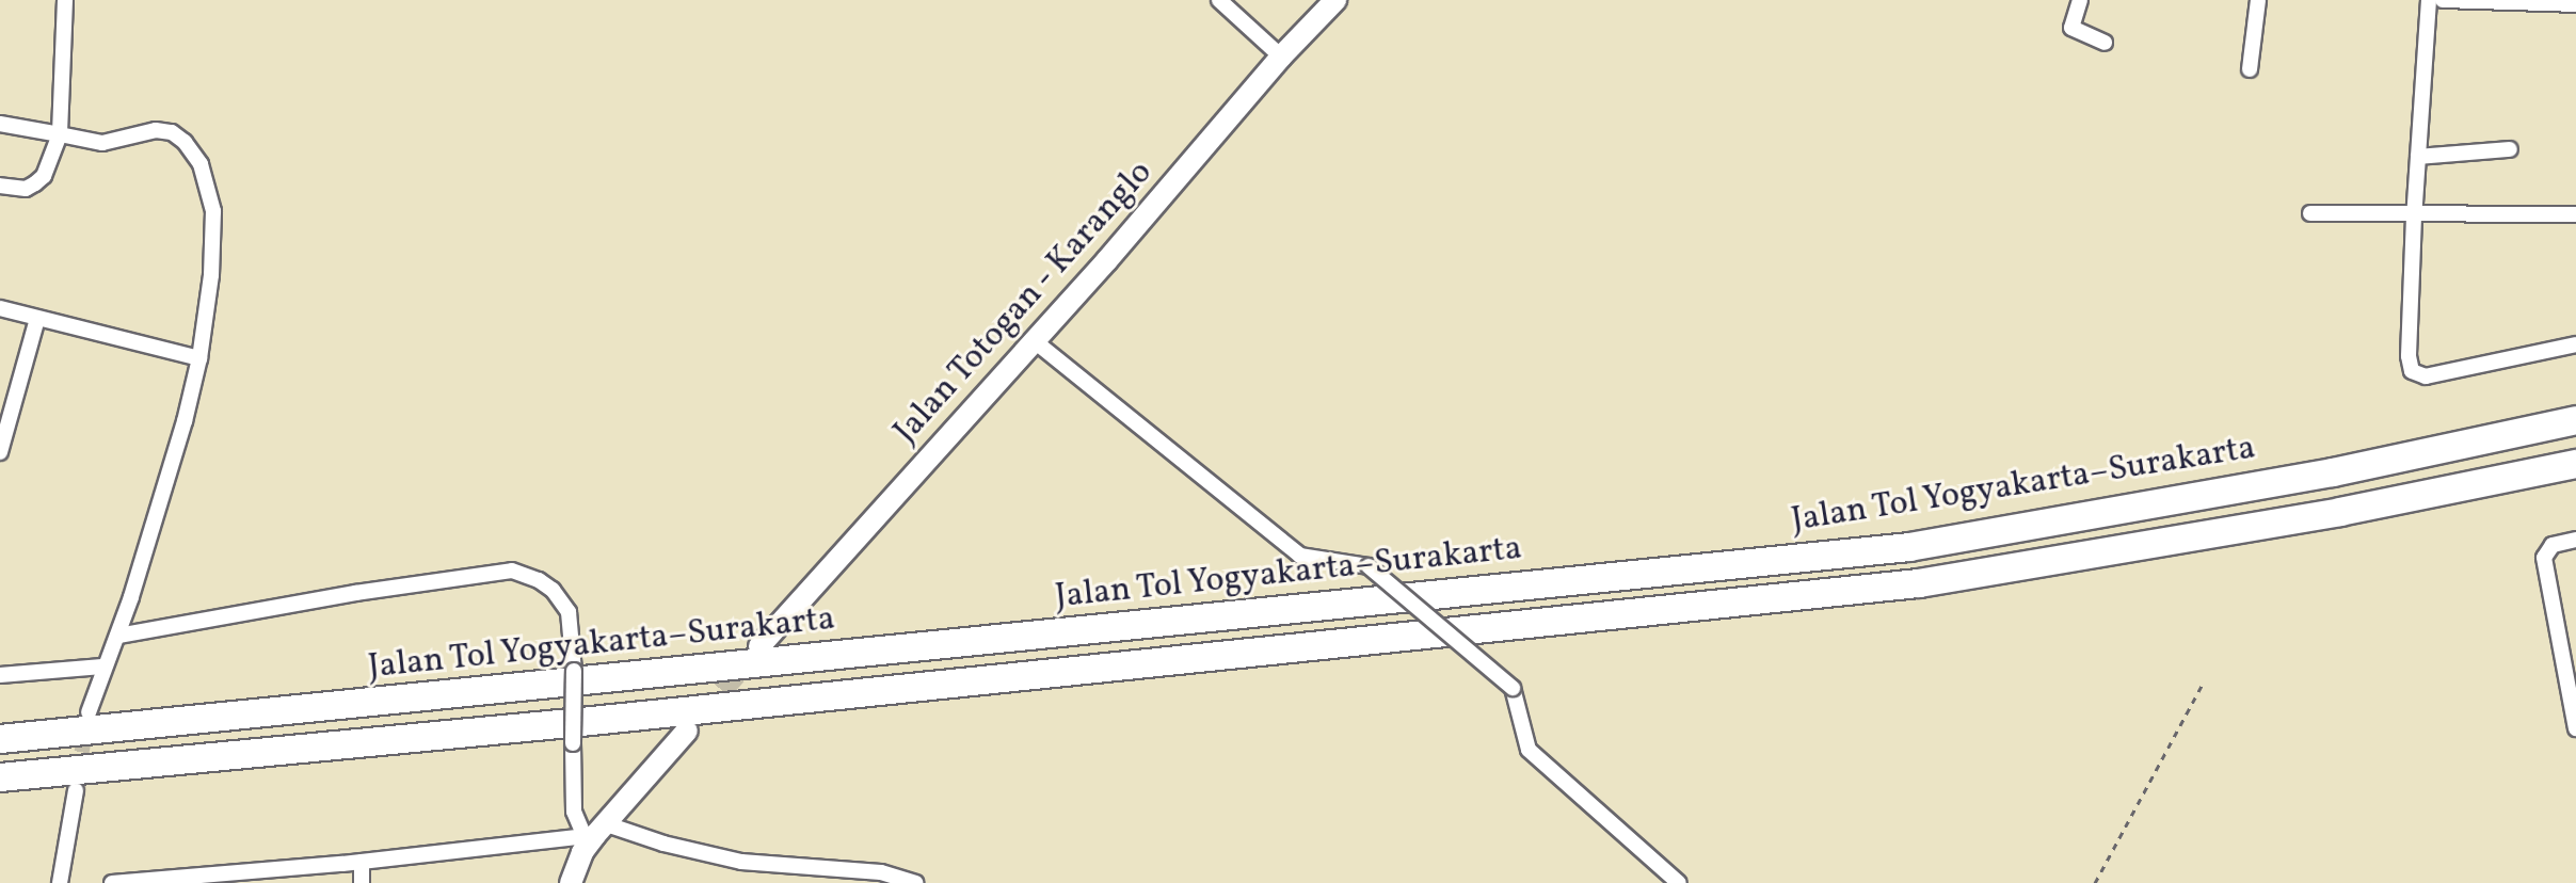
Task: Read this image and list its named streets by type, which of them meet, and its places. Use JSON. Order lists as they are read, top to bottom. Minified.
{"streets":{"highway":["Jalan Tol Yogyakarta–Surakarta"],"main road":["Jalan Totogan - Karanglo"]}}
